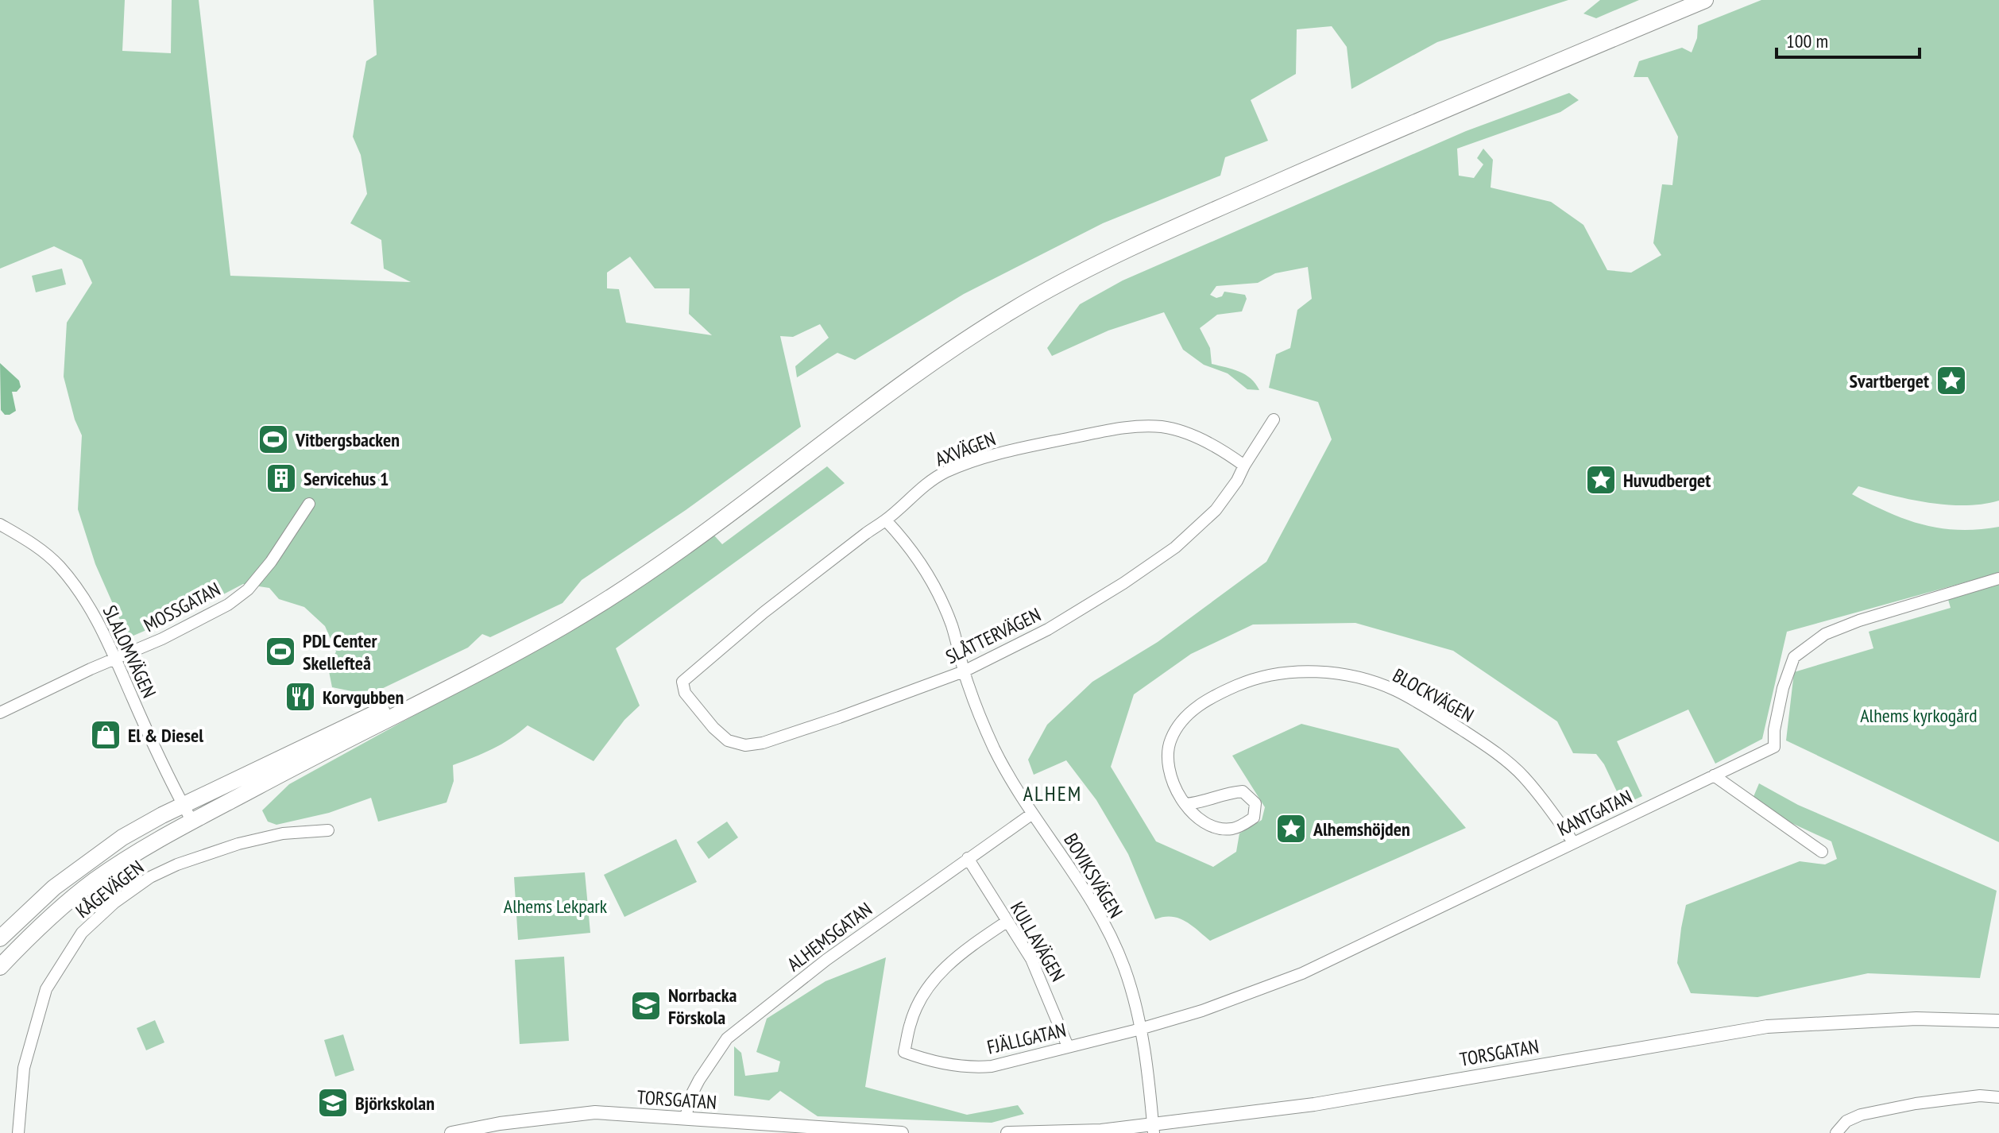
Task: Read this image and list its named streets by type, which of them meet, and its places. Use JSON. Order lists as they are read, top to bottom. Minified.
{"streets":{"main road":["TORSGATAN"],"street":["AXVÄGEN","MOSSGATAN","SLÅTTERVÄGEN","SLALOMVÄGEN","BLOCKVÄGEN","KANTGATAN","BOVIKSVÄGEN","KÅGEVÄGEN","ALHEMSGATAN","KULLAVÄGEN","FJÄLLGATAN"]},"crossings":[["AXVÄGEN","SLÅTTERVÄGEN"],["AXVÄGEN","BOVIKSVÄGEN"],["MOSSGATAN","SLALOMVÄGEN"],["SLÅTTERVÄGEN","BOVIKSVÄGEN"],["BLOCKVÄGEN","KANTGATAN"],["KANTGATAN","BOVIKSVÄGEN"],["KANTGATAN","FJÄLLGATAN"],["BOVIKSVÄGEN","ALHEMSGATAN"],["BOVIKSVÄGEN","FJÄLLGATAN"],["BOVIKSVÄGEN","TORSGATAN"],["ALHEMSGATAN","KULLAVÄGEN"],["ALHEMSGATAN","TORSGATAN"],["KULLAVÄGEN","FJÄLLGATAN"]],"districts":["ALHEM"],"parks":["Alhems kyrkogård","Alhems Lekpark"],"places":{"place":["Svartberget","Huvudberget","Alhemshöjden"],"sports":["Vitbergsbacken","PDL Center Skellefteå"],"building":["Servicehus 1"],"restaurant":["Korvgubben"],"shop":["El & Diesel"],"school or university":["Norrbacka Förskola","Björkskolan"]},"scale_bar":"100 m"}
